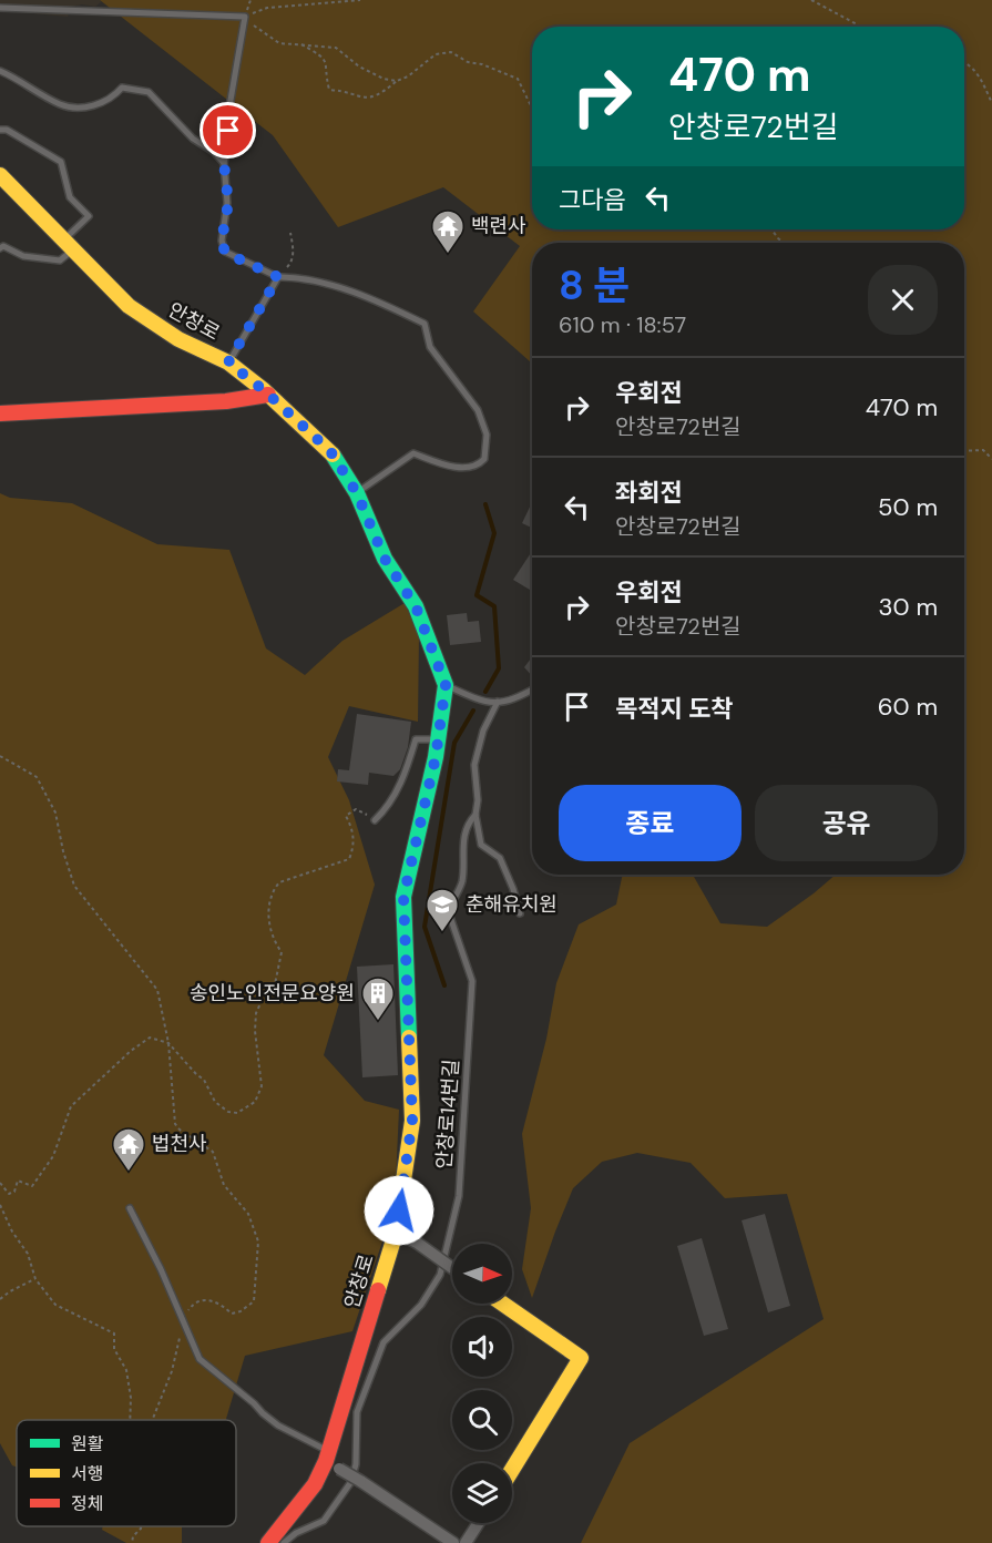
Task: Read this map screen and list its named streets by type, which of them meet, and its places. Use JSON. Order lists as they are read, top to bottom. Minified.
{"streets":{"street":["안창로"],"lane":["안창로14번길"]},"places":{"temple":["백련사","법천사"],"school or university":["춘해유치원"],"building":["송인노인전문요양원"]},"legend":["원활","서행","정체"],"north":"right","page":{"turn":["470 m","안창로72번길"],"then":"그다음","heading":["8 분","610 m · 18:57"],"list":[{"name":"우회전","note":"안창로72번길","value":"470 m"},{"name":"좌회전","note":"안창로72번길","value":"50 m"},{"name":"우회전","note":"안창로72번길","value":"30 m"},{"name":"목적지 도착","value":"60 m"}],"buttons":["종료","공유"]}}
